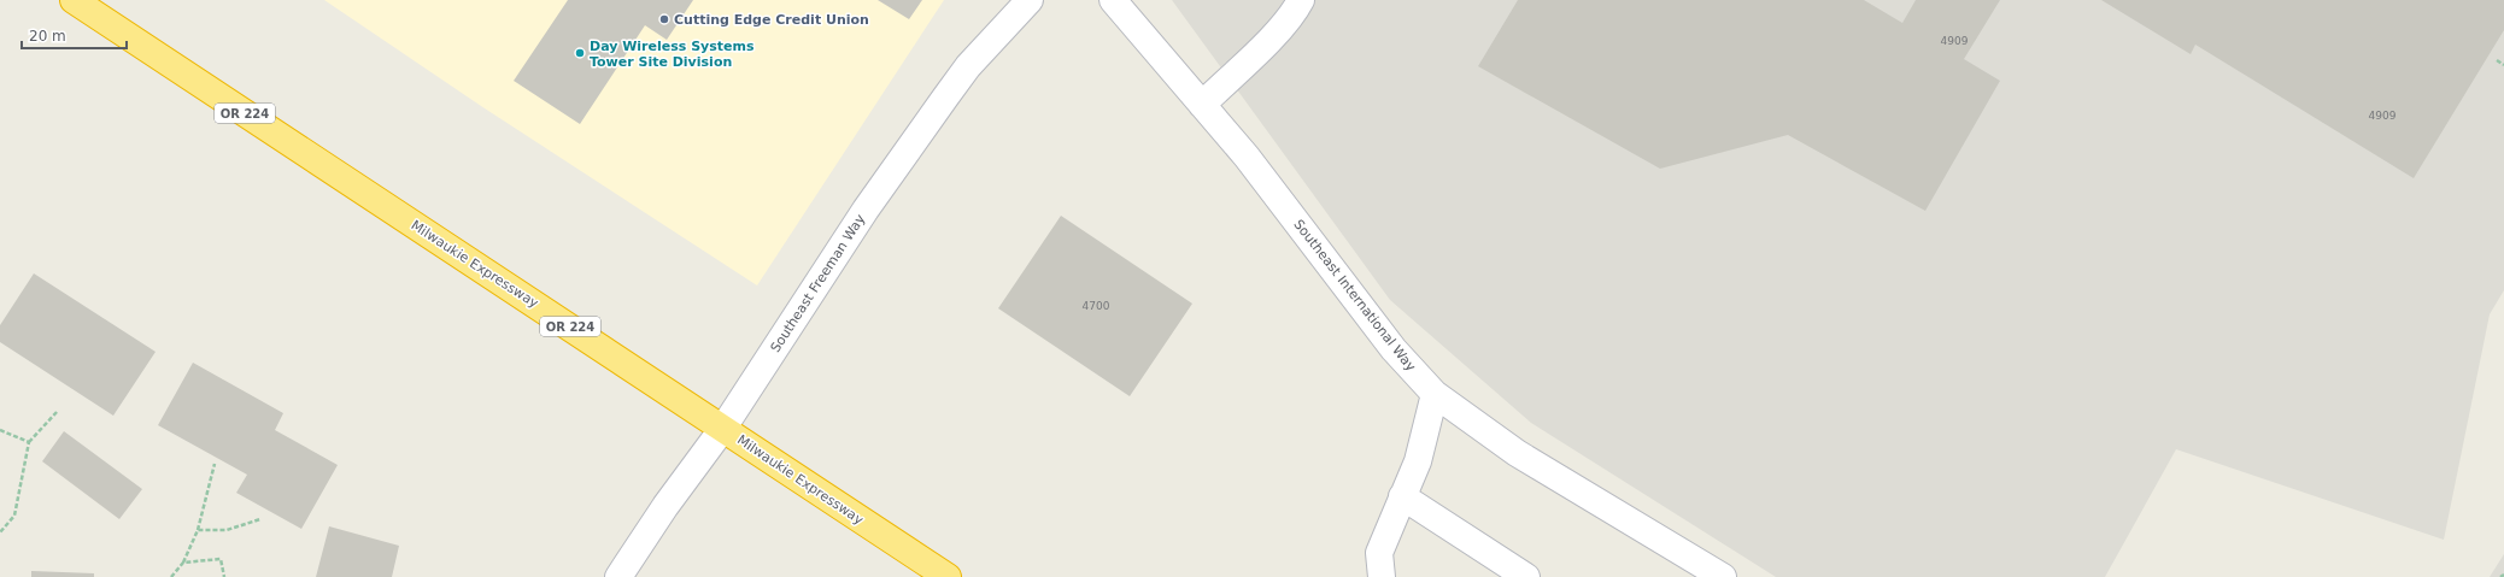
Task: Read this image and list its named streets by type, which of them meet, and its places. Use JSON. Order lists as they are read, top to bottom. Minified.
{"streets":{"highway":["OR 224","Milwaukie Expressway"],"street":["Southeast Freeman Way","Southeast International Way"]},"crossings":[["Milwaukie Expressway","Southeast Freeman Way"]],"places":["Cutting Edge Credit Union","Day Wireless Systems Tower Site Division"],"house_numbers":["4909","4909","4700"],"scale_bar":"20 m"}
